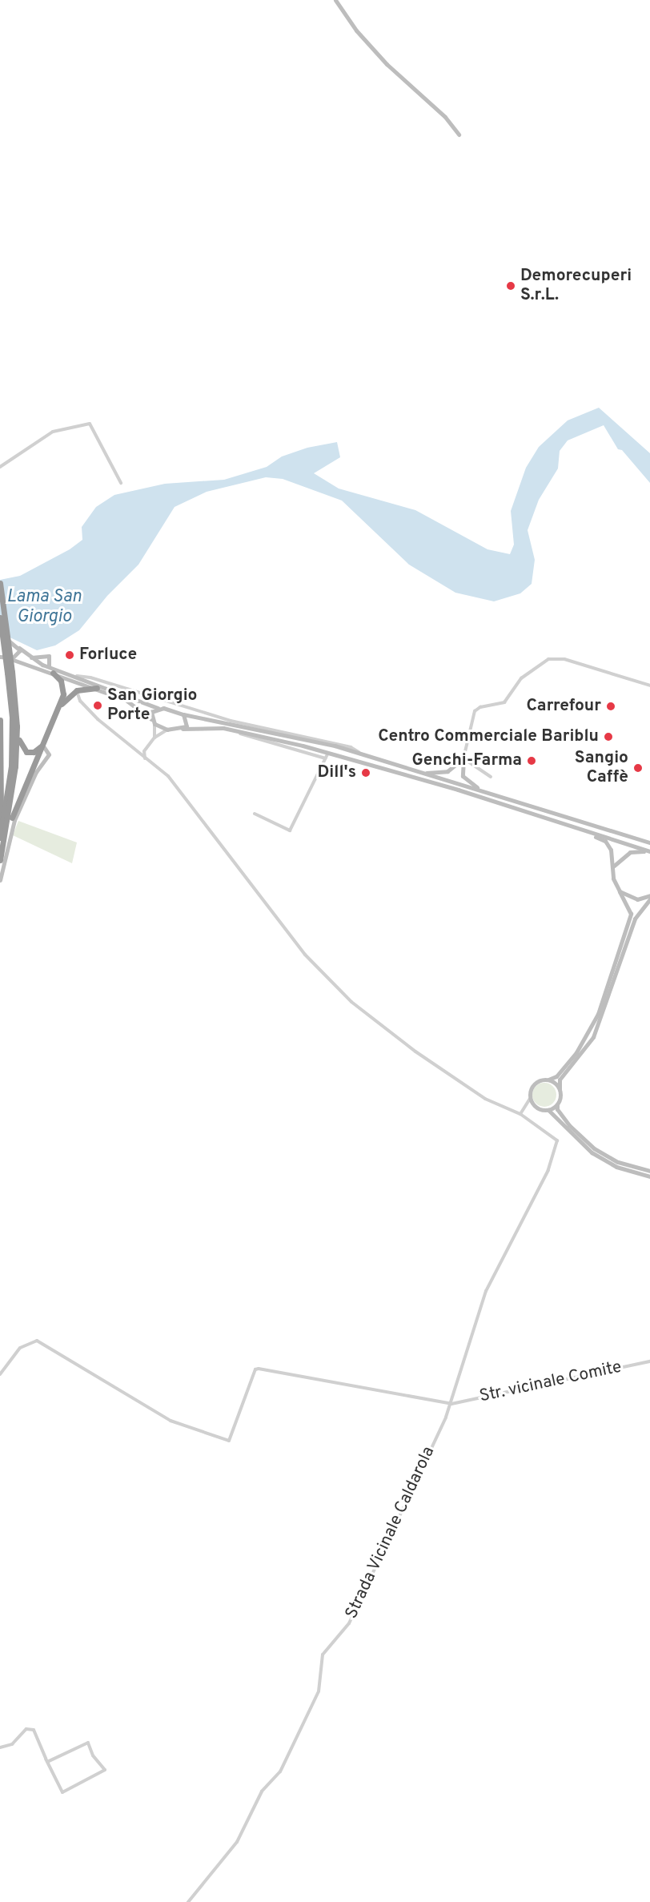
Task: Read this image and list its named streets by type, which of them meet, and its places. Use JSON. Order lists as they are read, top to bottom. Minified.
{"streets":{"street":["Str. vicinale Comite","Strada Vicinale Caldarola"]},"crossings":[["Str. vicinale Comite","Strada Vicinale Caldarola"]],"water":["Lama San Giorgio"],"places":["Demorecuperi S.r.L.","Forluce","San Giorgio Porte","Carrefour","Centro Commerciale Bariblu","Genchi-Farma","Sangio Caffè","Dill's"]}
